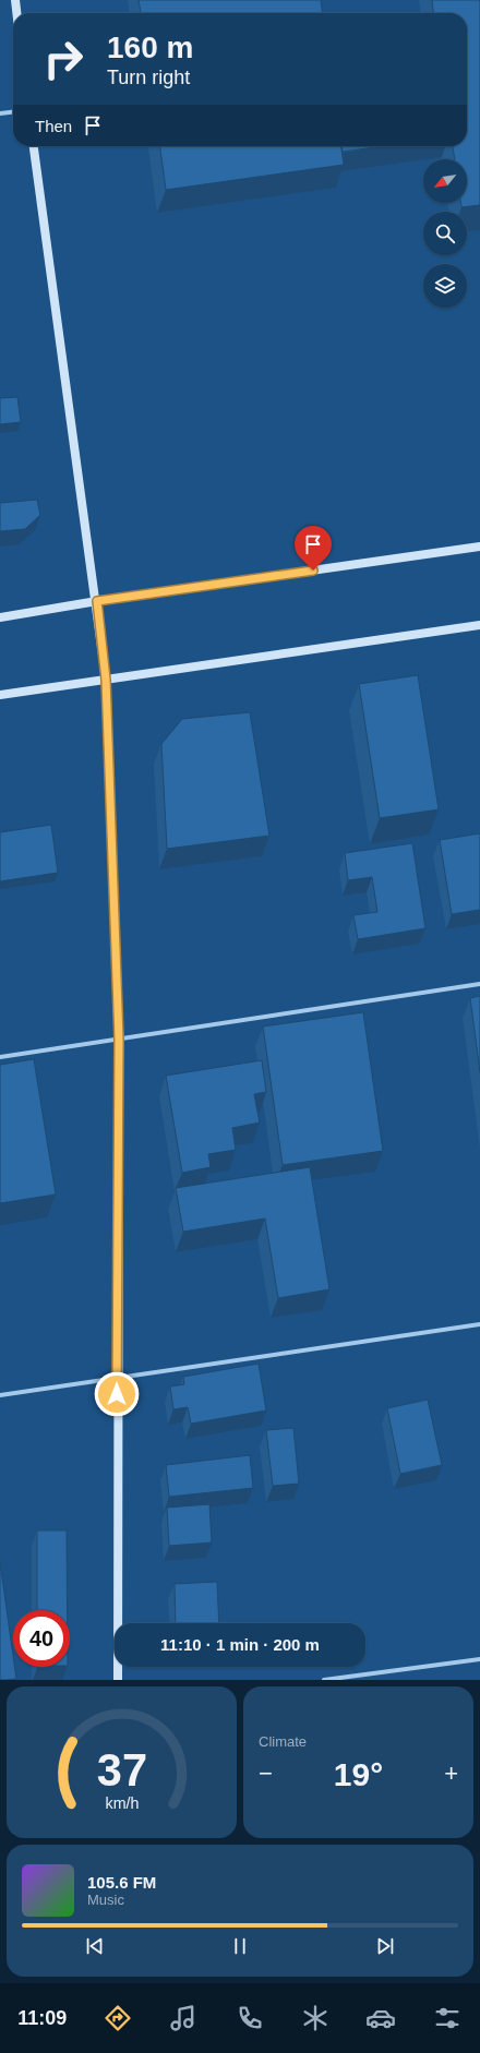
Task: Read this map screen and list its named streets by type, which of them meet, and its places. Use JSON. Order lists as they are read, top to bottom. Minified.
{"north":"bottom left","page":{"turn":["160 m","Turn right"],"then":"Then","limit":"40","trip":"11:10 · 1 min · 200 m","tile":"Climate","heat":["−","19°","+"],"song":["105.6 FM","Music"],"tabs":"11:09","gauge":["37","km/h"]}}
